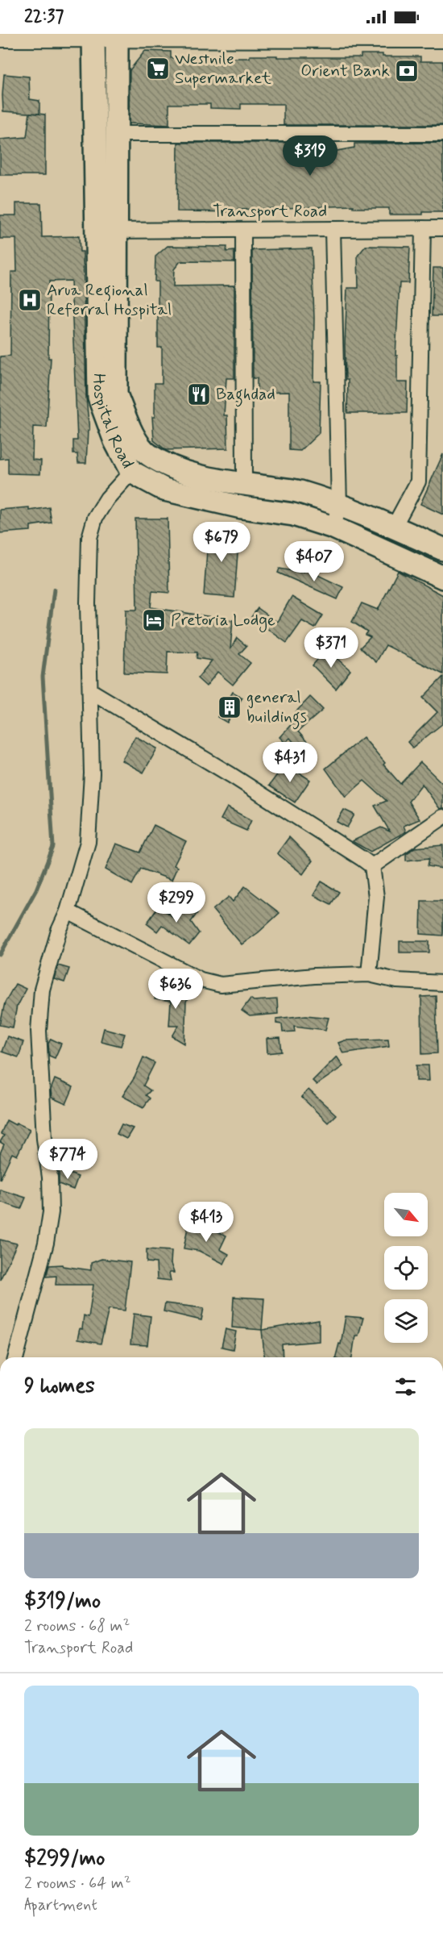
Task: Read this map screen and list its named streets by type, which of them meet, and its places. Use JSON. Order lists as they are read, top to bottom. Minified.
{"streets":{"main road":["Hospital Road"],"street":["Transport Road"]},"crossings":[["Transport Road","Hospital Road"]],"places":{"supermarket":["Westnile Supermarket"],"bank":["Orient Bank"],"hospital":["Arua Regional Referral Hospital"],"restaurant":["Baghdad"],"hotel":["Pretoria Lodge"],"building":["general buildings"]},"north":"bottom right","page":{"status":"22:37","price":["$319","$679","$407","$371","$431","$299","$636","$774","$413"],"heading":"9 homes","list":[{"name":"$319/mo","note":"2 rooms · 68 m² · Transport Road"},{"name":"$299/mo","note":"2 rooms · 64 m² · Apartment"}]}}
